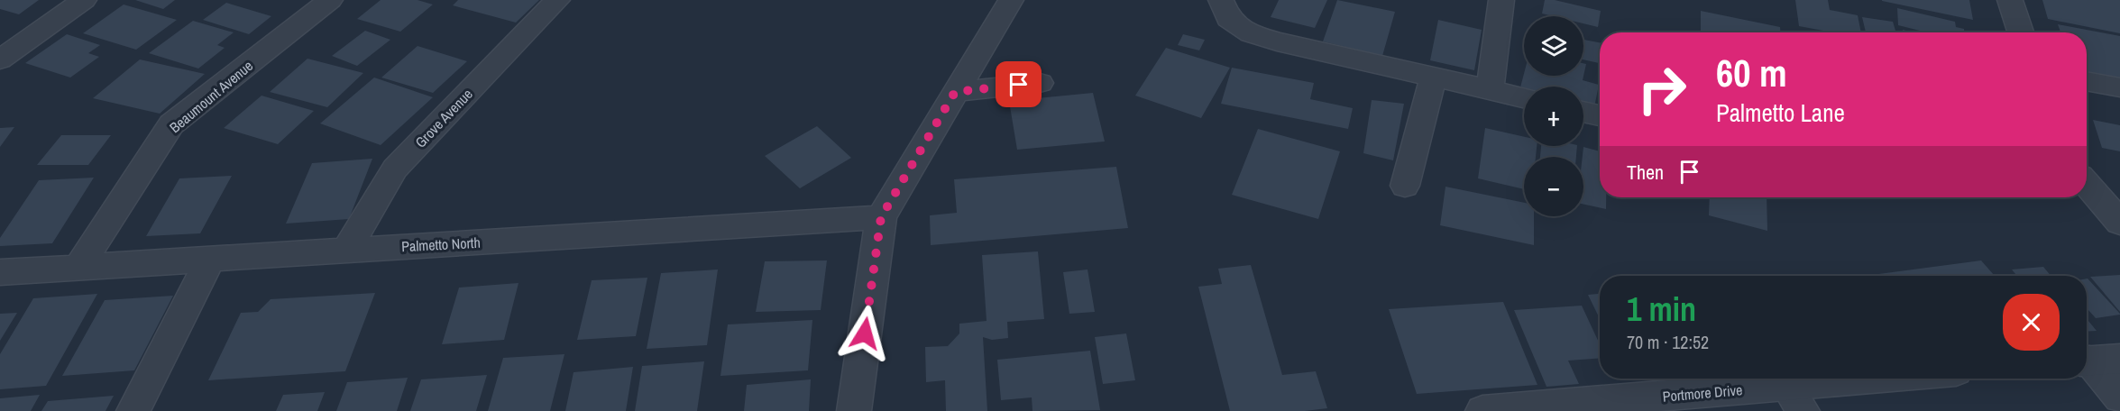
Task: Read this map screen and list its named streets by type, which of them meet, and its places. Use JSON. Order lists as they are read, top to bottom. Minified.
{"streets":{"street":["Beaumount Avenue","Grove Avenue","Palmetto North","Portmore Drive"]},"crossings":[["Beaumount Avenue","Palmetto North"],["Grove Avenue","Palmetto North"]],"page":{"map_buttons":["+","−"],"turn":["60 m","Palmetto Lane"],"then":"Then","heading":["1 min","70 m · 12:52"]}}
